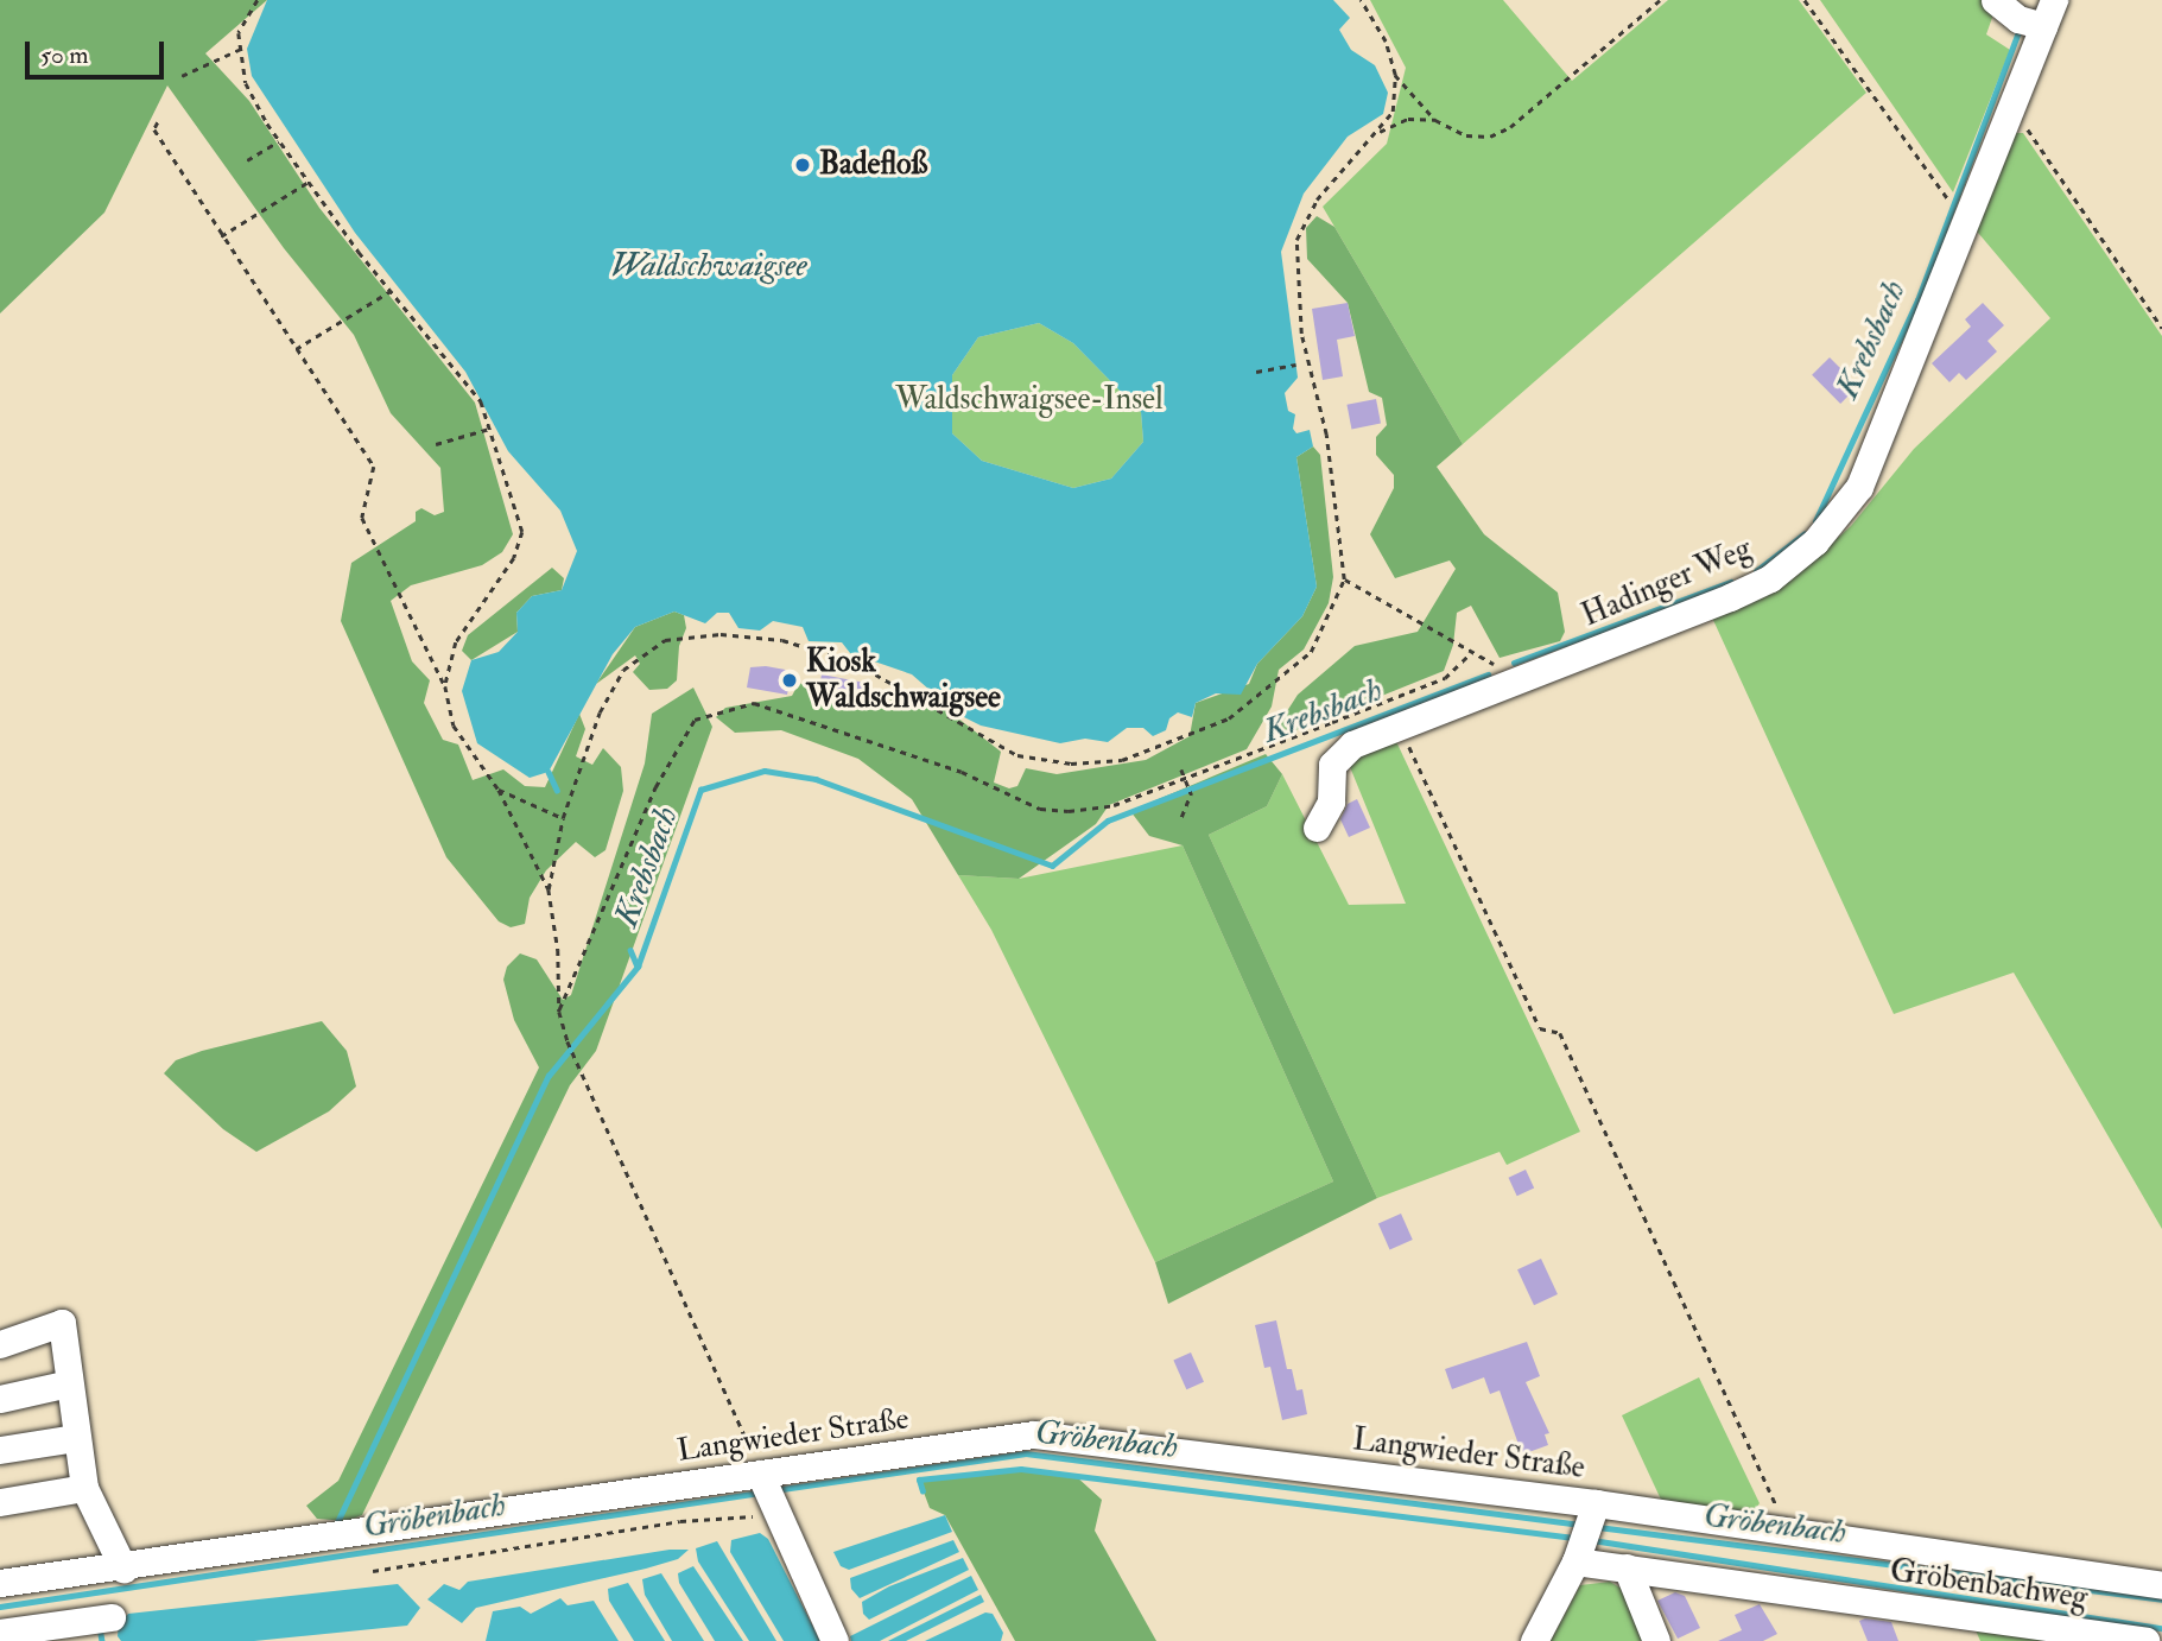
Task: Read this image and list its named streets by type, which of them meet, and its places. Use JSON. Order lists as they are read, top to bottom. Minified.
{"streets":{"street":["Hadinger Weg","Langwieder Straße","Gröbenbachweg"]},"crossings":[["Langwieder Straße","Gröbenbachweg"]],"water":["Waldschwaigsee","Krebsbach","Gröbenbach"],"parks":["Waldschwaigsee-Insel"],"places":["Badefloß","Kiosk Waldschwaigsee"],"scale_bar":"50 m"}
